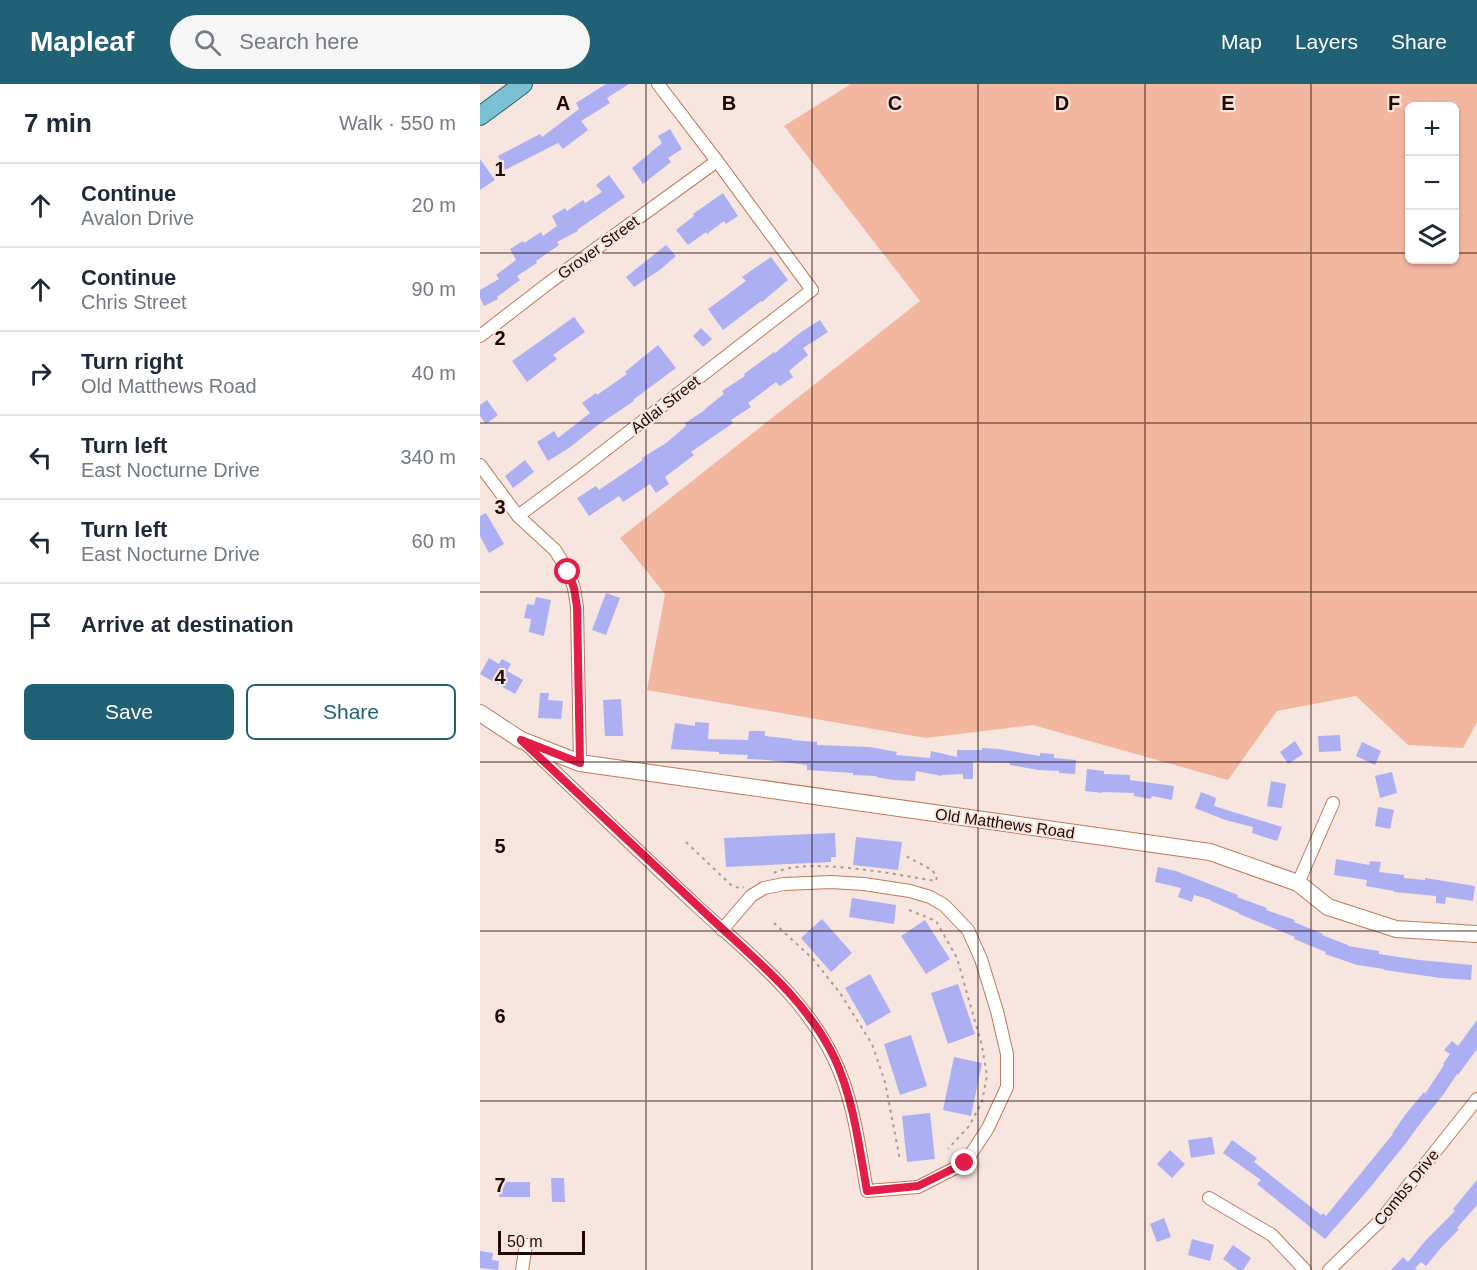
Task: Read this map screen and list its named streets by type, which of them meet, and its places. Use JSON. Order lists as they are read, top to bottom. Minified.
{"streets":{"street":["Grover Street","Adlai Street","Old Matthews Road","Combs Drive"]},"crossings":[["Grover Street","Adlai Street"]],"scale_bar":"50 m","page":{"header":"Mapleaf","search":"Search here","nav":["Map","Layers","Share"],"heading":["7 min","Walk · 550 m"],"map_buttons":["+","−"],"list":[["Continue","Avalon Drive","20 m"],["Continue","Chris Street","90 m"],["Turn right","Old Matthews Road","40 m"],["Turn left","East Nocturne Drive","340 m"],["Turn left","East Nocturne Drive","60 m"],"Arrive at destination"],"buttons":["Save","Share"],"scale":"50 m"},"grid":{"columns":["A","B","C","D","E","F"],"rows":["1","2","3","4","5","6","7"]}}
